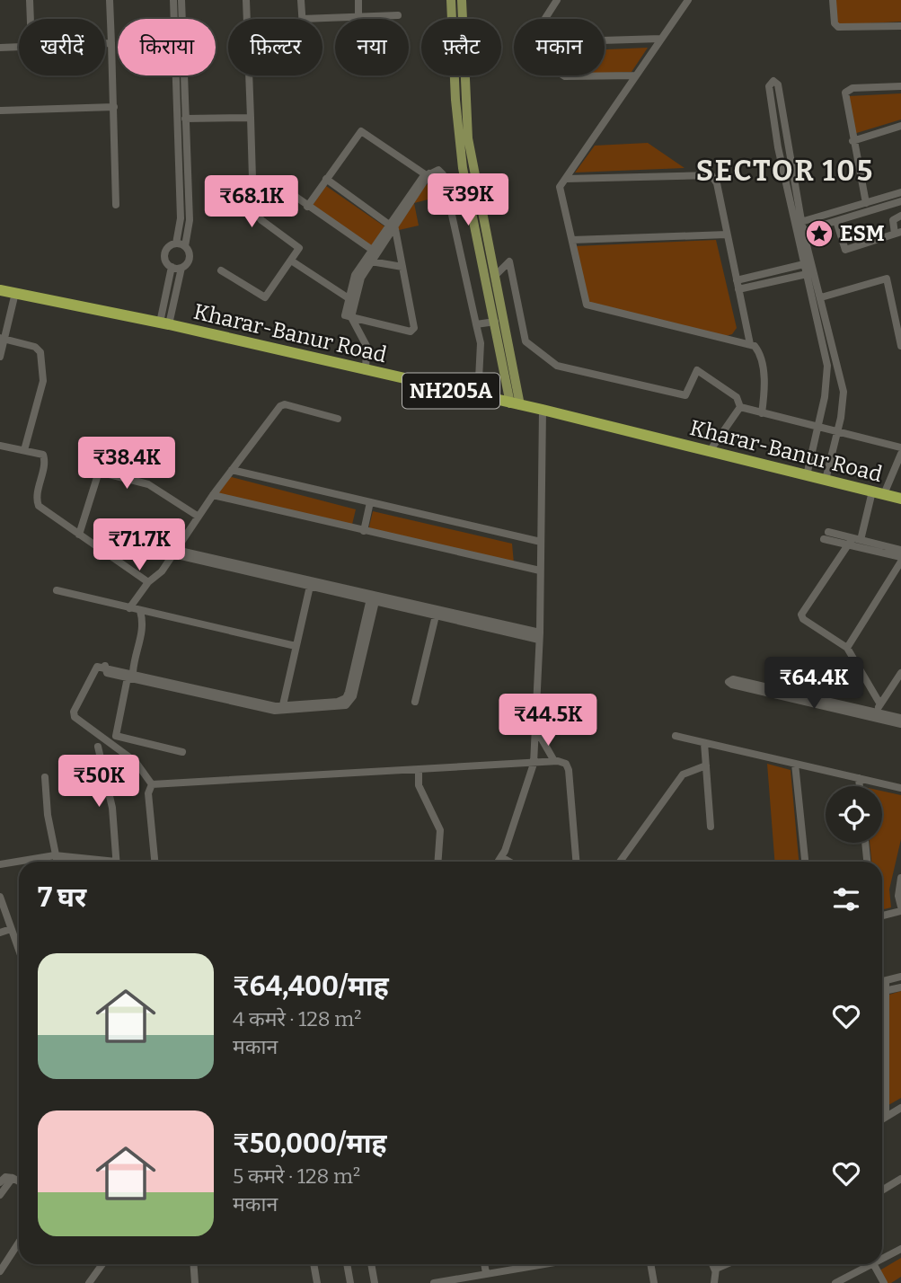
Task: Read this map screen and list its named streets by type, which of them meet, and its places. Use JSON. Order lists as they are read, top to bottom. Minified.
{"streets":{"highway":["Kharar-Banur Road","NH205A"]},"districts":["SECTOR 105"],"places":{"place":["ESM"]},"page":{"chip":["खरीदें","किराया","फ़िल्टर","नया","फ़्लैट","मकान"],"price":["₹39K","₹68.1K","₹38.4K","₹71.7K","₹64.4K","₹44.5K","₹50K"],"heading":"7 घर","list":[{"name":"₹64,400/माह","note":"4 कमरे · 128 m² · मकान"},{"name":"₹50,000/माह","note":"5 कमरे · 128 m² · मकान"}]}}
